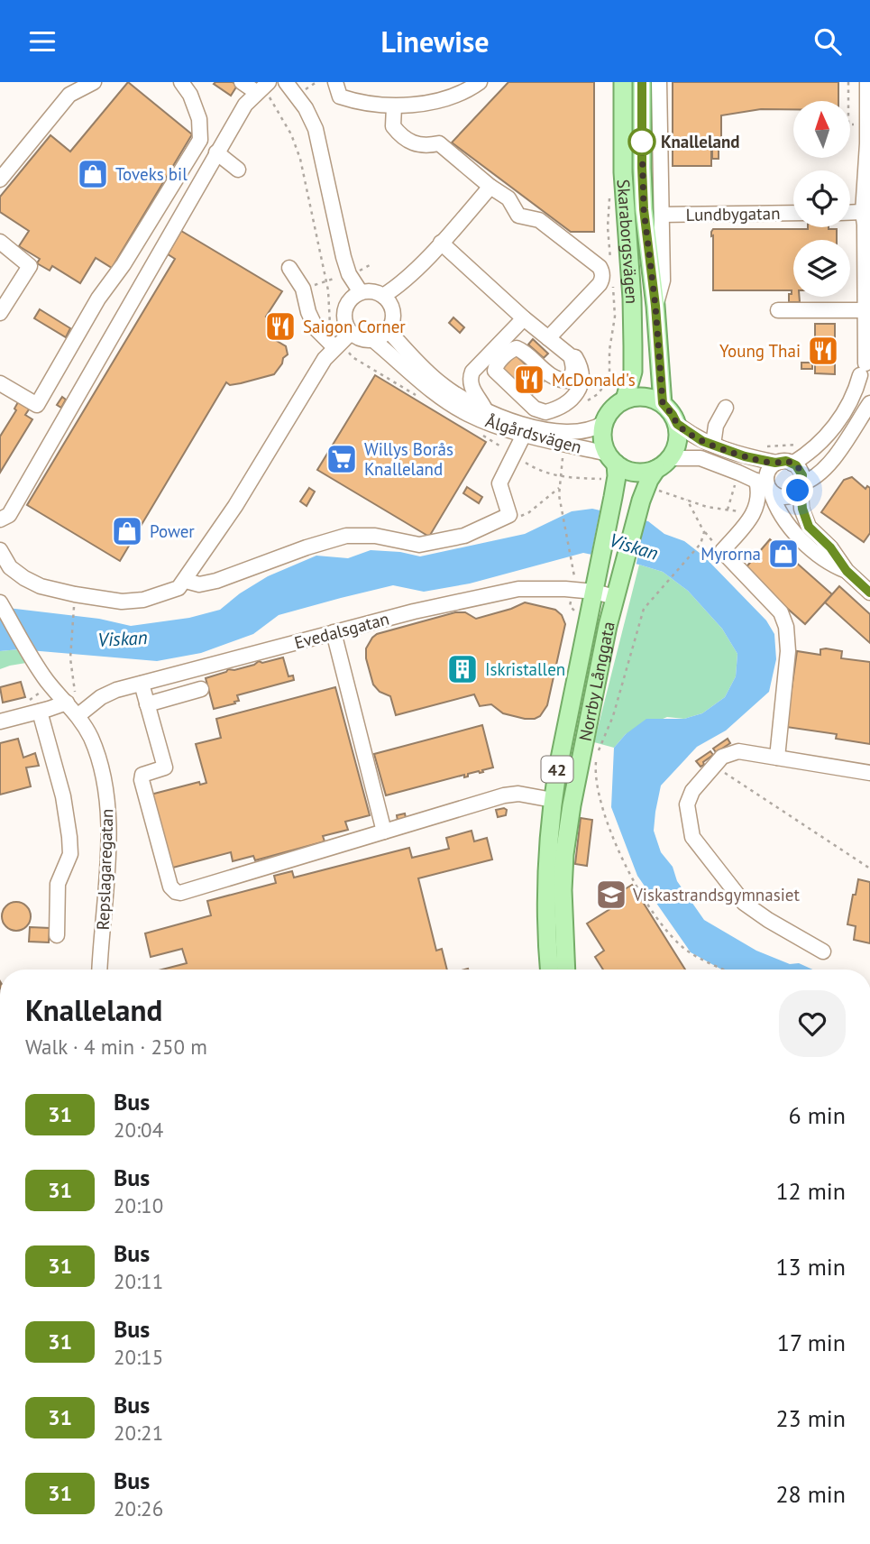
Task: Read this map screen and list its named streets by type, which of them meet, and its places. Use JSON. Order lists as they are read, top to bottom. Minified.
{"streets":{"main road":["Skaraborgsvägen","Norrby Långgata","42"],"street":["Lundbygatan","Ålgårdsvägen","Evedalsgatan","Repslagaregatan"]},"crossings":[["Skaraborgsvägen","Ålgårdsvägen"],["Skaraborgsvägen","Norrby Långgata"],["Skaraborgsvägen","42"],["Ålgårdsvägen","Norrby Långgata"],["Ålgårdsvägen","42"],["Evedalsgatan","Norrby Långgata"],["Evedalsgatan","Repslagaregatan"],["Norrby Långgata","42"]],"water":["Viskan"],"places":{"other":["Knalleland"],"shop":["Toveks bil","Power","Myrorna"],"restaurant":["Saigon Corner","Young Thai","McDonald's"],"supermarket":["Willys Borås Knalleland"],"building":["Iskristallen"],"school or university":["Viskastrandsgymnasiet"]},"lines":["bus line 31"],"north":"top","page":{"header":"Linewise","heading":["Knalleland","Walk · 4 min · 250 m"],"list":[{"mark":"31","name":"Bus","note":"20:04","value":"6 min"},{"mark":"31","name":"Bus","note":"20:10","value":"12 min"},{"mark":"31","name":"Bus","note":"20:11","value":"13 min"},{"mark":"31","name":"Bus","note":"20:15","value":"17 min"},{"mark":"31","name":"Bus","note":"20:21","value":"23 min"},{"mark":"31","name":"Bus","note":"20:26","value":"28 min"}]}}
